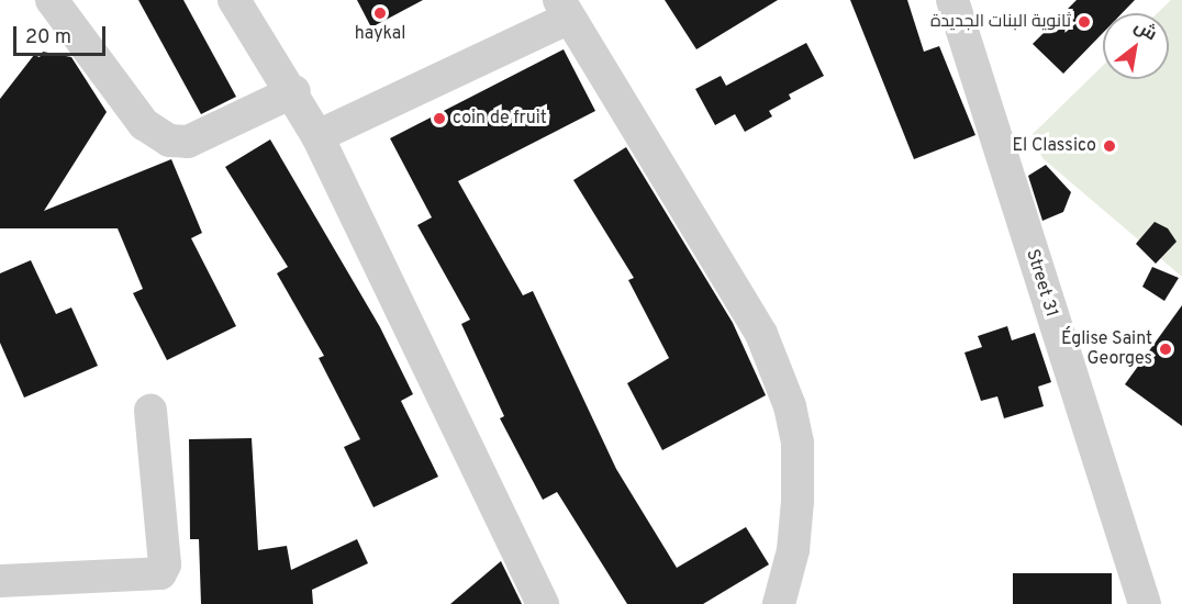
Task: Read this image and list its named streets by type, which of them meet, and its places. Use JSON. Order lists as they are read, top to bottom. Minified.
{"streets":{"street":["Street 31"]},"places":["haykal","ثانوية البنات الجديدة","coin de fruit","El Classico","Église Saint Georges"],"scale_bar":"20 m","north":"top right"}
